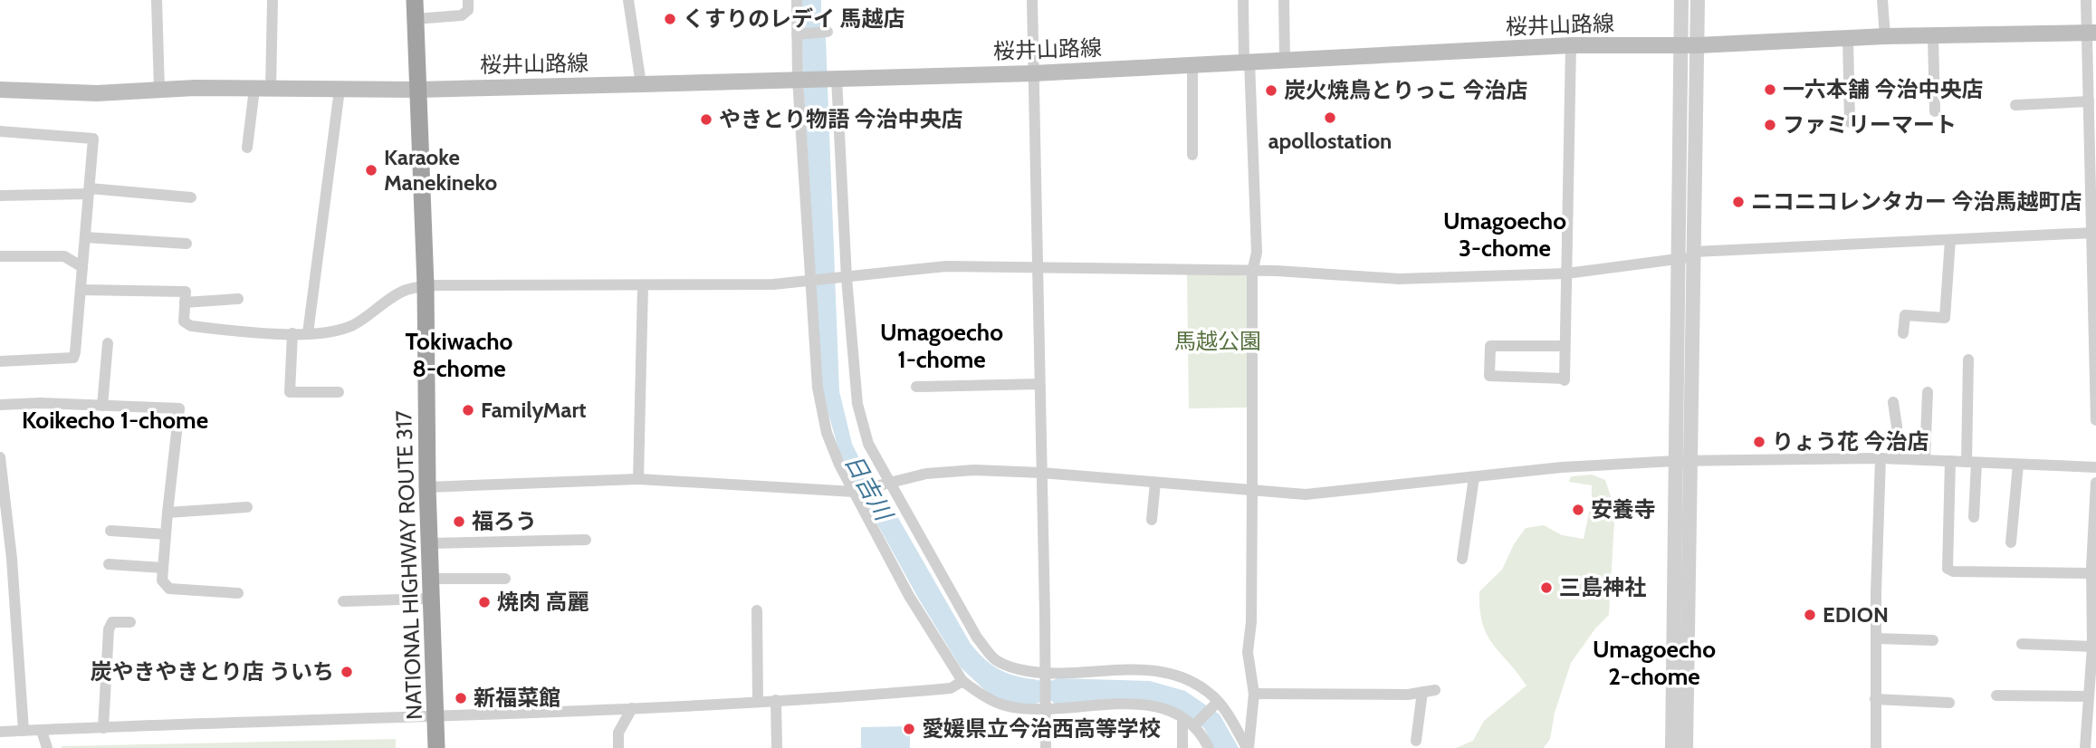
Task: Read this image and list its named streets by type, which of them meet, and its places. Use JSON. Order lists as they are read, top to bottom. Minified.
{"streets":{"highway":["NATIONAL HIGHWAY ROUTE 317"],"main road":["桜井山路線"]},"crossings":[["桜井山路線","NATIONAL HIGHWAY ROUTE 317"]],"districts":["Umagoecho 3-chome","Umagoecho 1-chome","Tokiwacho 8-chome","Koikecho 1-chome","Umagoecho 2-chome"],"water":["日吉川"],"parks":["馬越公園"],"places":["くすりのレデイ 馬越店","一六本舗 今治中央店","炭火焼鳥とりっこ 今治店","apollostation","やきとり物語 今治中央店","ファミリーマート","Karaoke Manekineko","ニコニコレンタカー 今治馬越町店","FamilyMart","りょう花 今治店","安養寺","福ろう","三島神社","焼肉 高麗","EDION","炭やきやきとり店 ういち","新福菜館","愛媛県立今治西高等学校"]}
